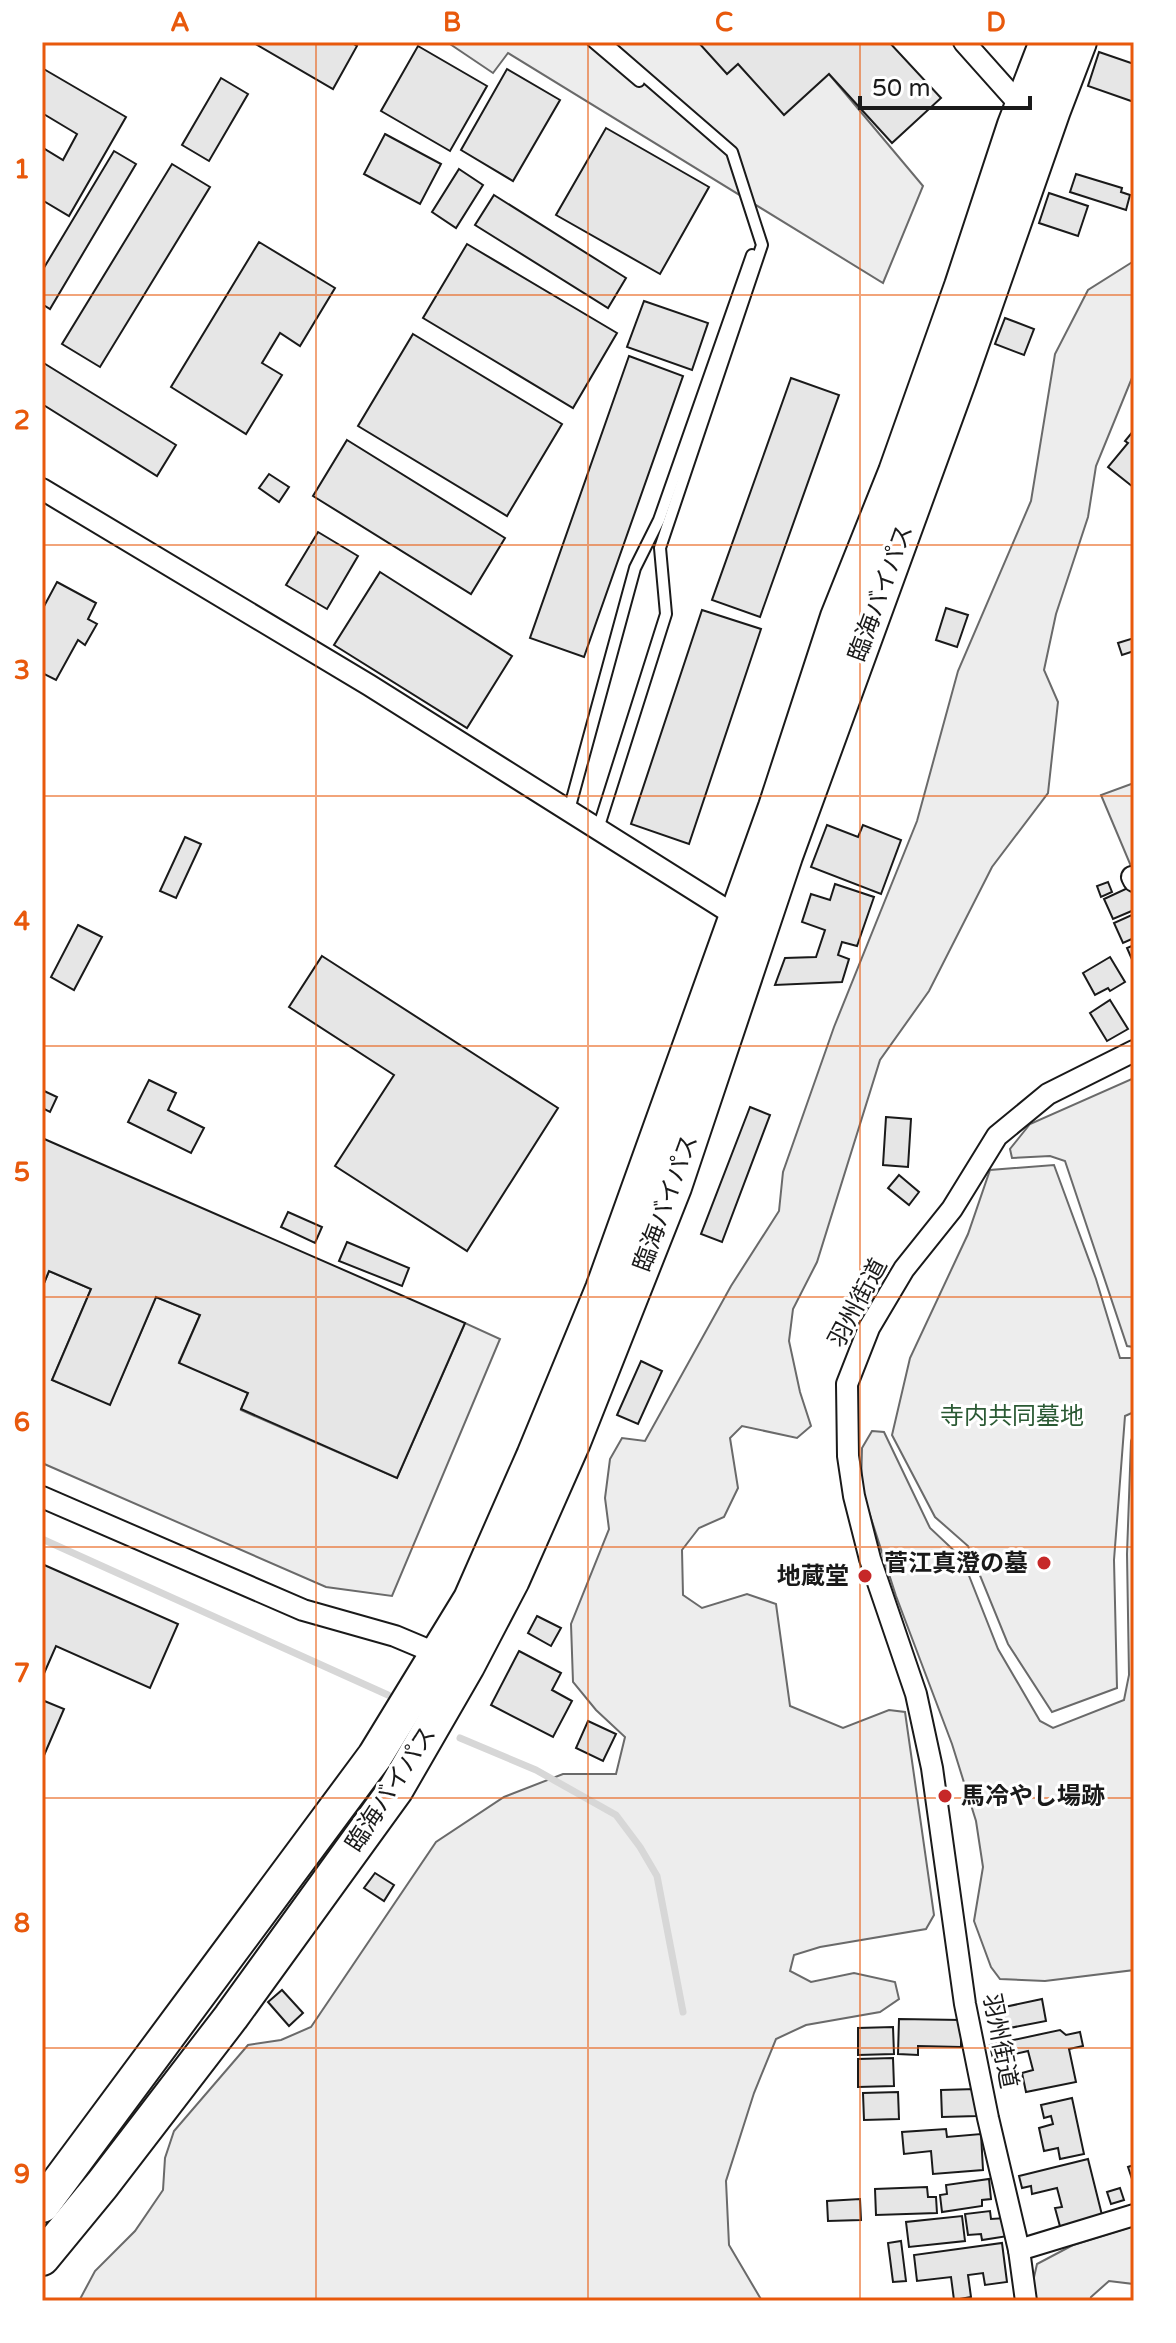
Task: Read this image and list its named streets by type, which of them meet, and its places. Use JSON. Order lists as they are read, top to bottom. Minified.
{"streets":{"highway":["臨海バイパス"],"street":["羽州街道"]},"parks":["寺内共同墓地"],"places":["菅江真澄の墓","地蔵堂","馬冷やし場跡"],"scale_bar":"50 m","grid":{"columns":["A","B","C","D"],"rows":["1","2","3","4","5","6","7","8","9"]}}
